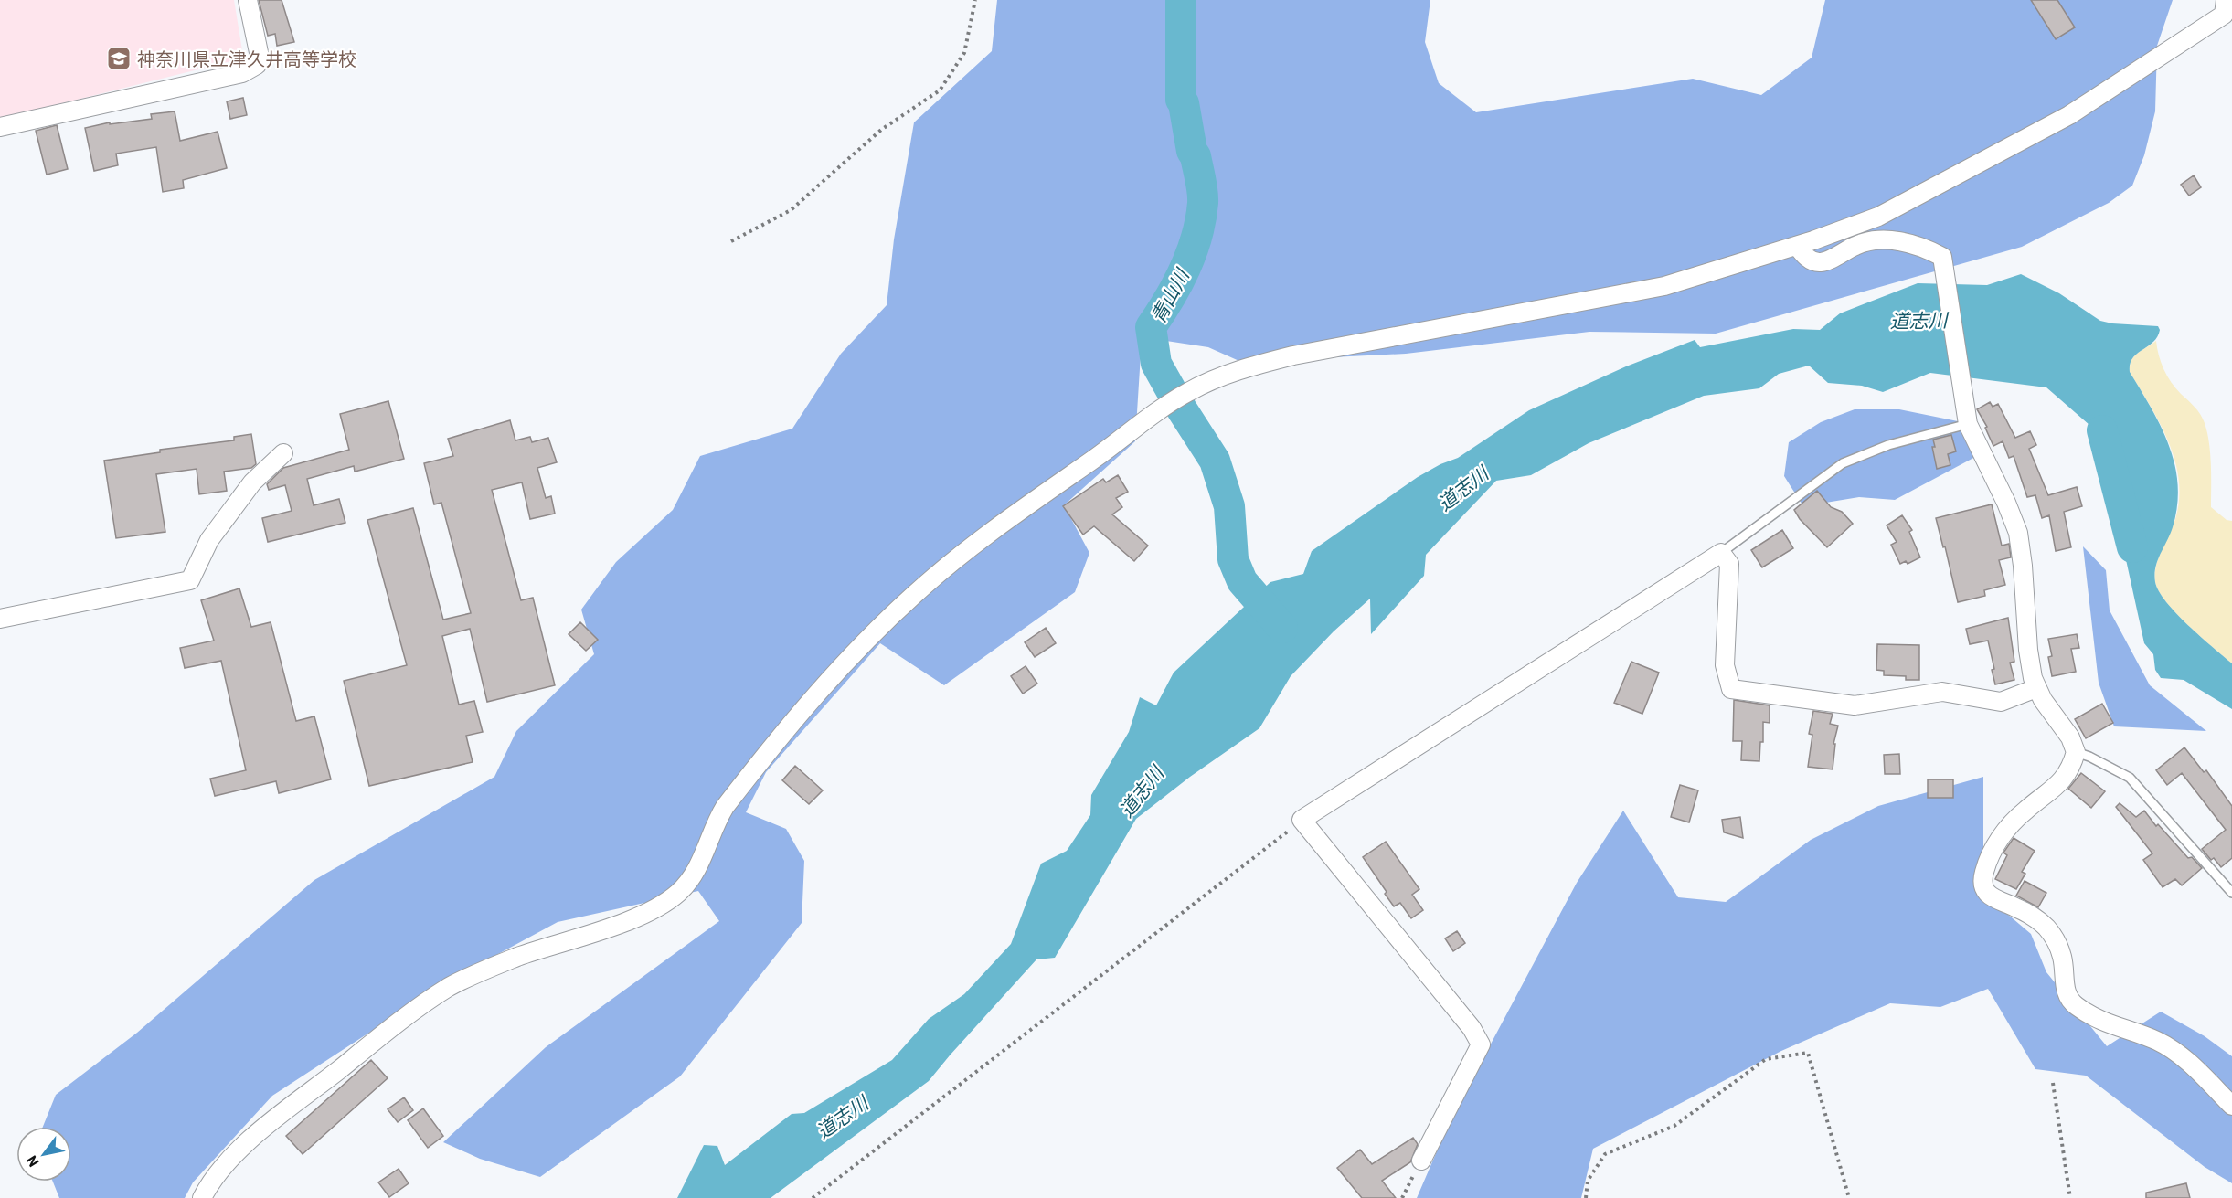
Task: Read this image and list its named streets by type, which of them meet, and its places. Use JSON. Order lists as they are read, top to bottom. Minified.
{"water":["青山川","道志川"],"places":{"school or university":["神奈川県立津久井高等学校"]},"north":"bottom left"}
